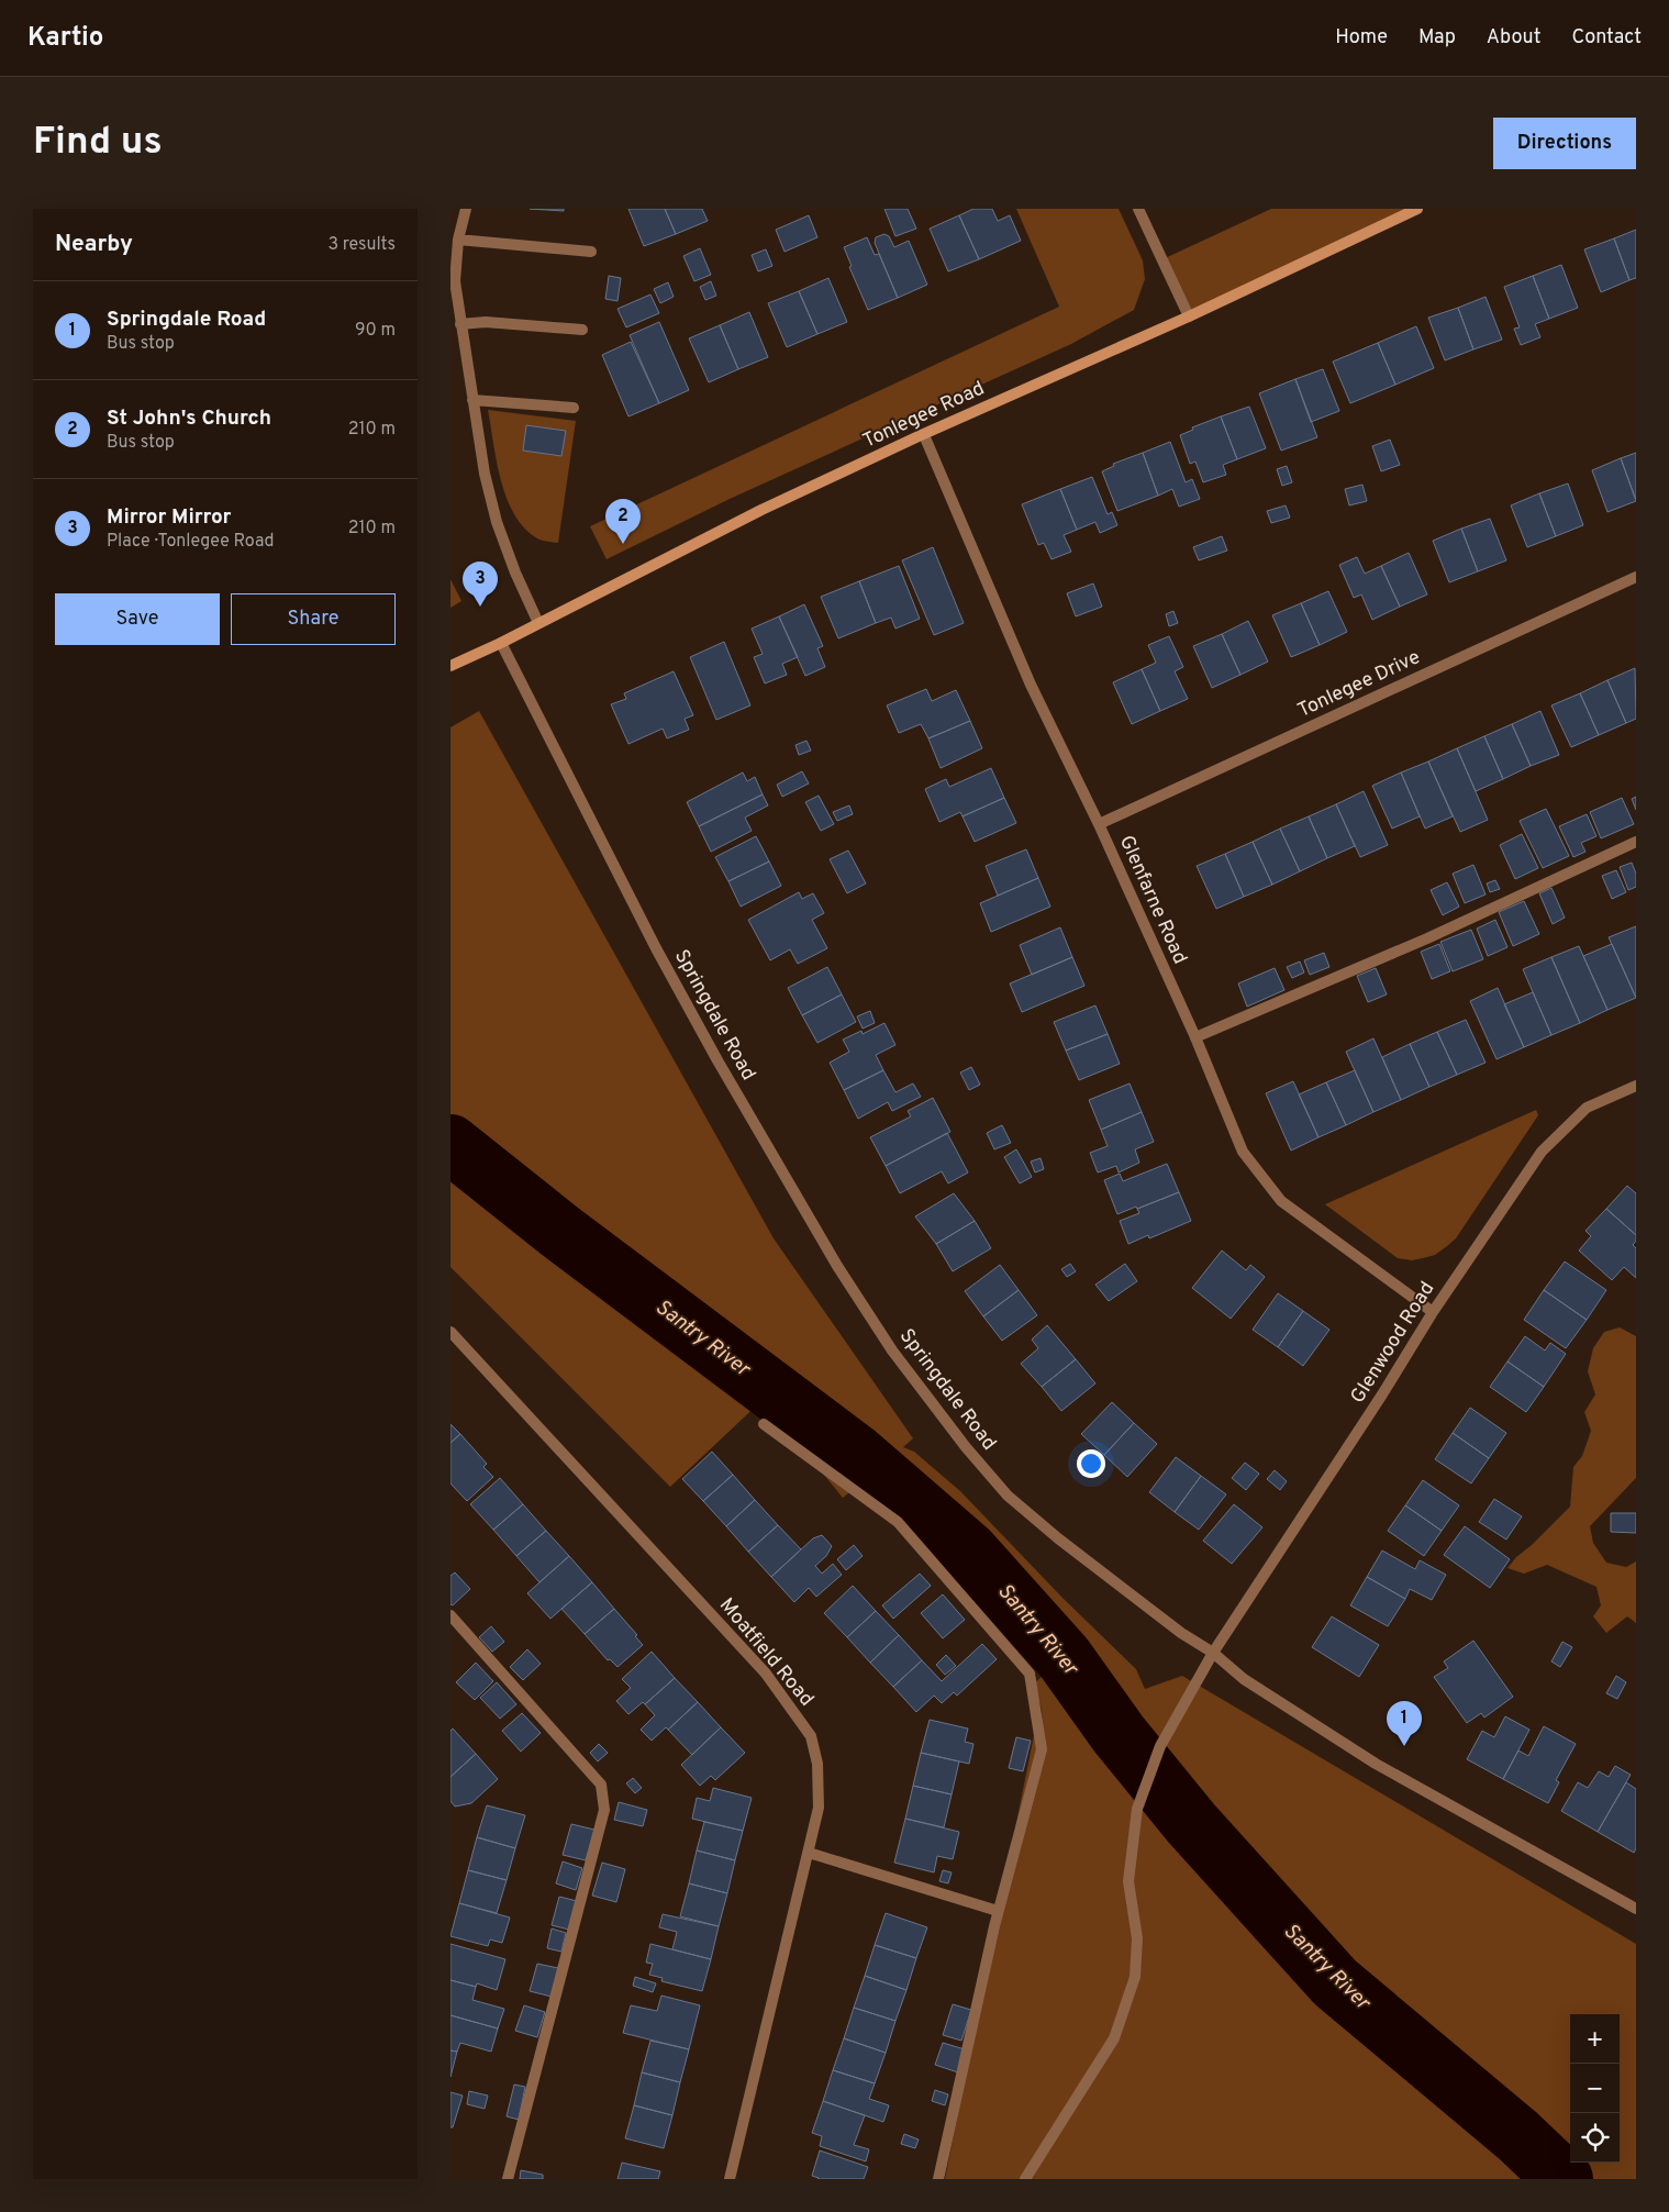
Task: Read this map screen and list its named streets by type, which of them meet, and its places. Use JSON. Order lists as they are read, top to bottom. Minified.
{"streets":{"main road":["Tonlegee Road"],"street":["Tonlegee Drive","Glenfarne Road","Springdale Road","Glenwood Road","Moatfield Road"]},"crossings":[["Tonlegee Road","Glenfarne Road"],["Tonlegee Road","Springdale Road"],["Tonlegee Drive","Glenfarne Road"],["Glenfarne Road","Glenwood Road"],["Springdale Road","Glenwood Road"]],"water":["Santry River"],"page":{"header":"Kartio","nav":["Home","Map","About","Contact"],"buttons":["Directions",["Save","Share"]],"title":"Find us","heading":["Nearby","3 results"],"list":[{"mark":"1","name":"Springdale Road","note":"Bus stop","value":"90 m"},{"mark":"2","name":"St John's Church","note":"Bus stop","value":"210 m"},{"mark":"3","name":"Mirror Mirror","note":"Place · Tonlegee Road","value":"210 m"}],"pins":["2","3","1"],"map_buttons":["+","−"]}}
